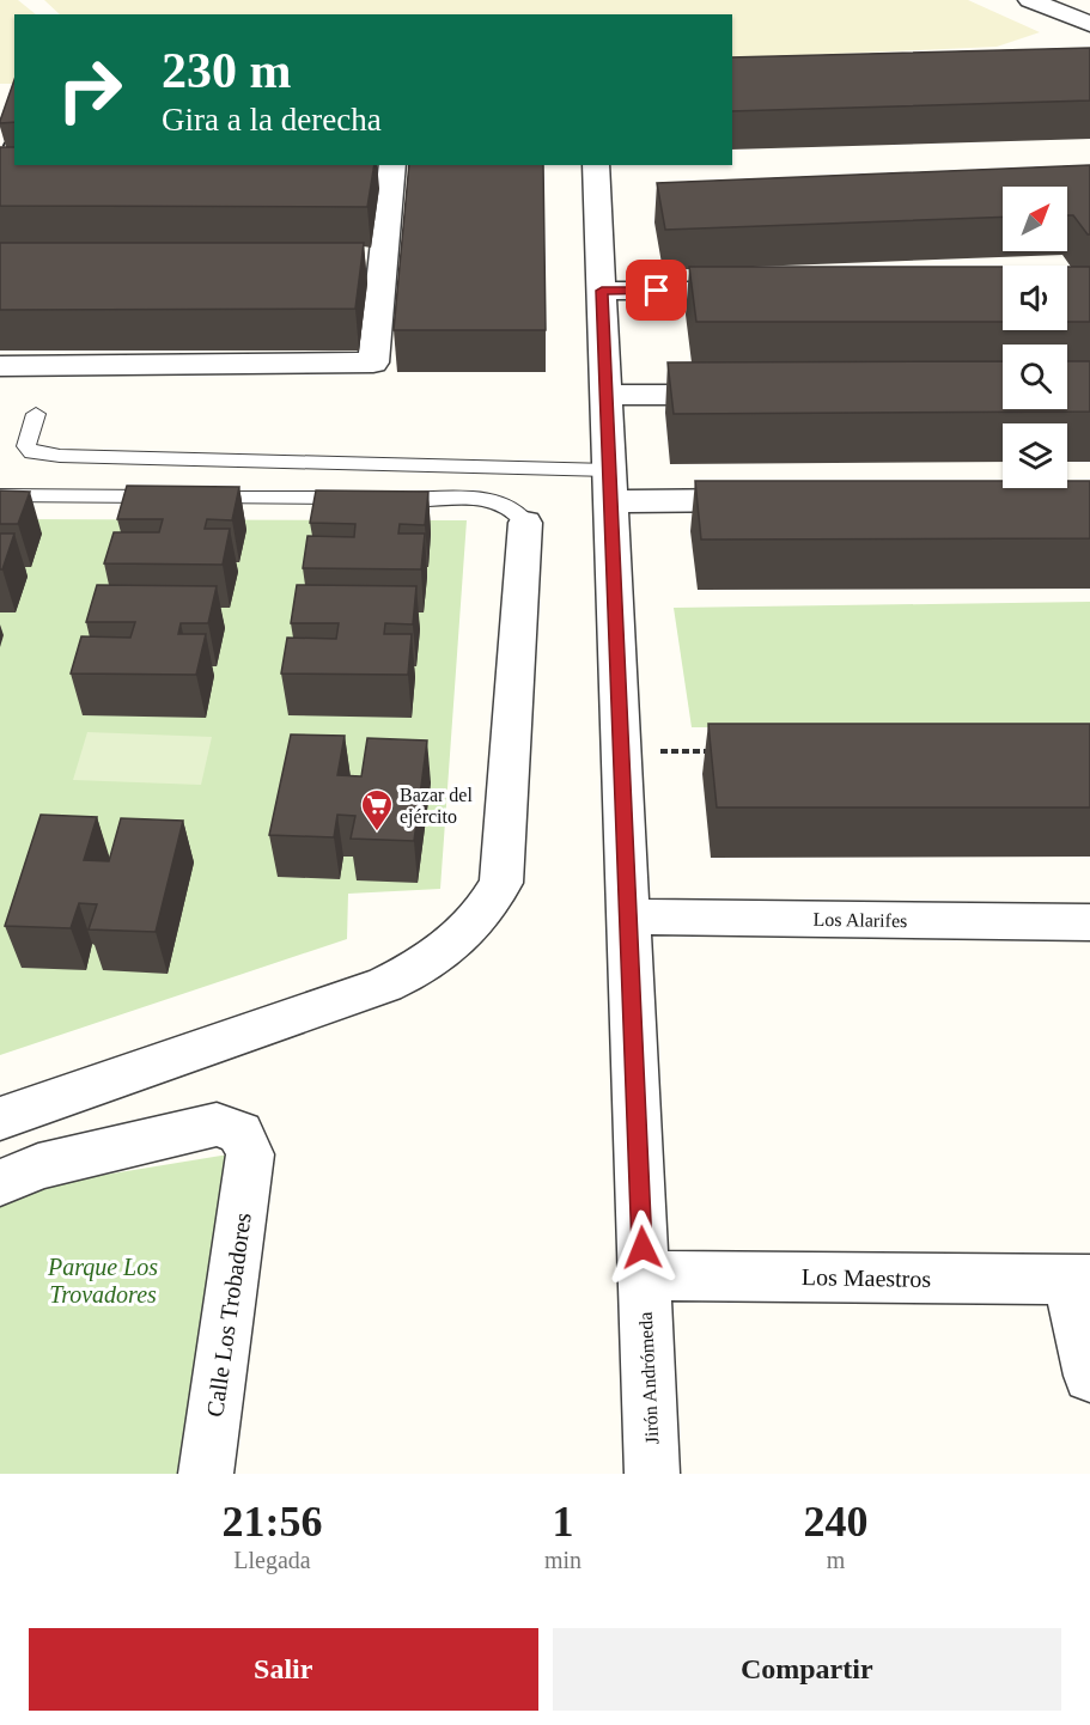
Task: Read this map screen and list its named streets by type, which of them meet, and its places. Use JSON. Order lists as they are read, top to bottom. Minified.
{"streets":{"street":["Los Alarifes","Los Maestros","Calle Los Trobadores","Jirón Andrómeda"]},"crossings":[["Los Alarifes","Jirón Andrómeda"],["Los Maestros","Jirón Andrómeda"]],"parks":["Parque Los Trovadores"],"places":{"supermarket":["Bazar del ejército"]},"north":"top right","page":{"turn":["230 m","Gira a la derecha"],"eta":["21:56","Llegada","1","min","240","m"],"buttons":["Salir","Compartir"]}}
